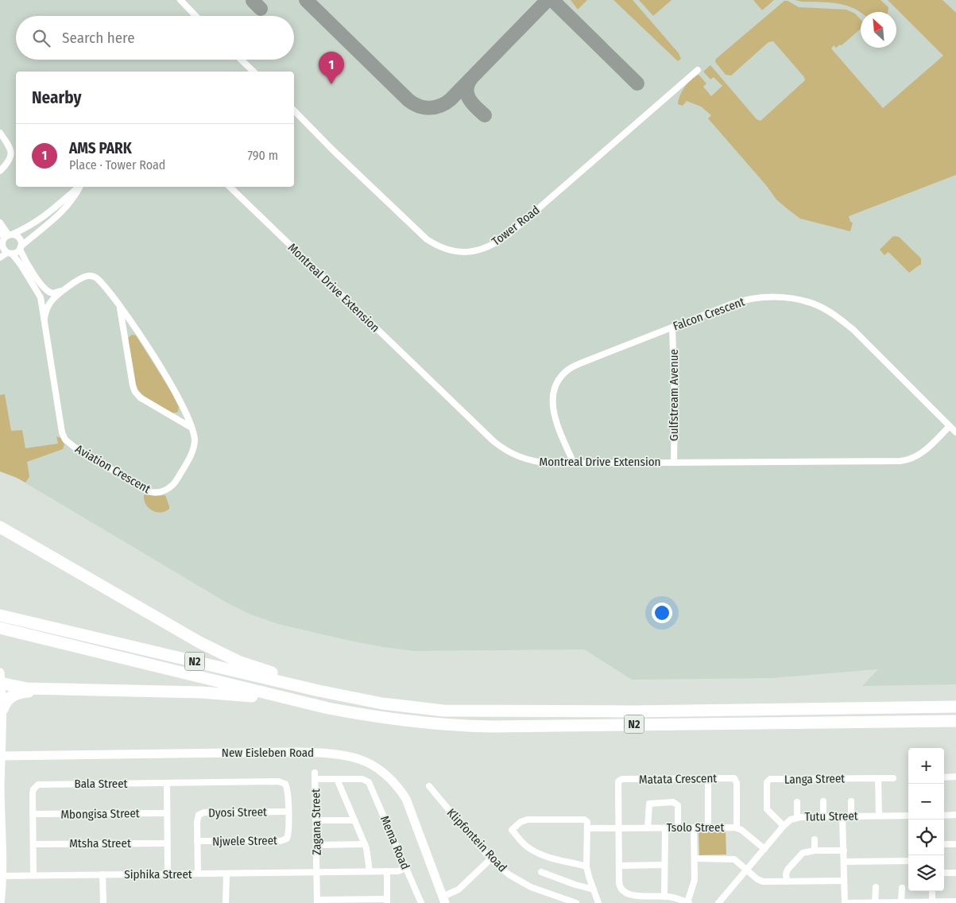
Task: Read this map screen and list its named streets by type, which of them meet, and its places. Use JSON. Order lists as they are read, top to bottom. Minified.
{"streets":{"highway":["N2"],"main road":["New Eisleben Road"],"street":["Tower Road","Montreal Drive Extension","Falcon Crescent","Gulfstream Avenue","Aviation Crescent","Matata Crescent","Langa Street","Bala Street","Dyosi Street","Mbongisa Street","Tutu Street","Zagana Street","Tsolo Street","Klipfontein Road","Njwele Street","Mema Road","Mtsha Street","Siphika Street"]},"crossings":[["Montreal Drive Extension","Falcon Crescent"],["Montreal Drive Extension","Gulfstream Avenue"],["Falcon Crescent","Gulfstream Avenue"],["Matata Crescent","Tsolo Street"],["Langa Street","Tutu Street"],["Bala Street","Mbongisa Street"],["Bala Street","Njwele Street"],["Dyosi Street","Njwele Street"],["Dyosi Street","Siphika Street"],["Tutu Street","Tsolo Street"],["Zagana Street","Mema Road"],["Zagana Street","Siphika Street"],["Mema Road","Siphika Street"]],"north":"top left","page":{"search":"Search here","pins":"1","heading":"Nearby","list":[{"mark":"1","name":"AMS PARK","note":"Place · Tower Road","value":"790 m"}],"map_buttons":["+","−"]}}
